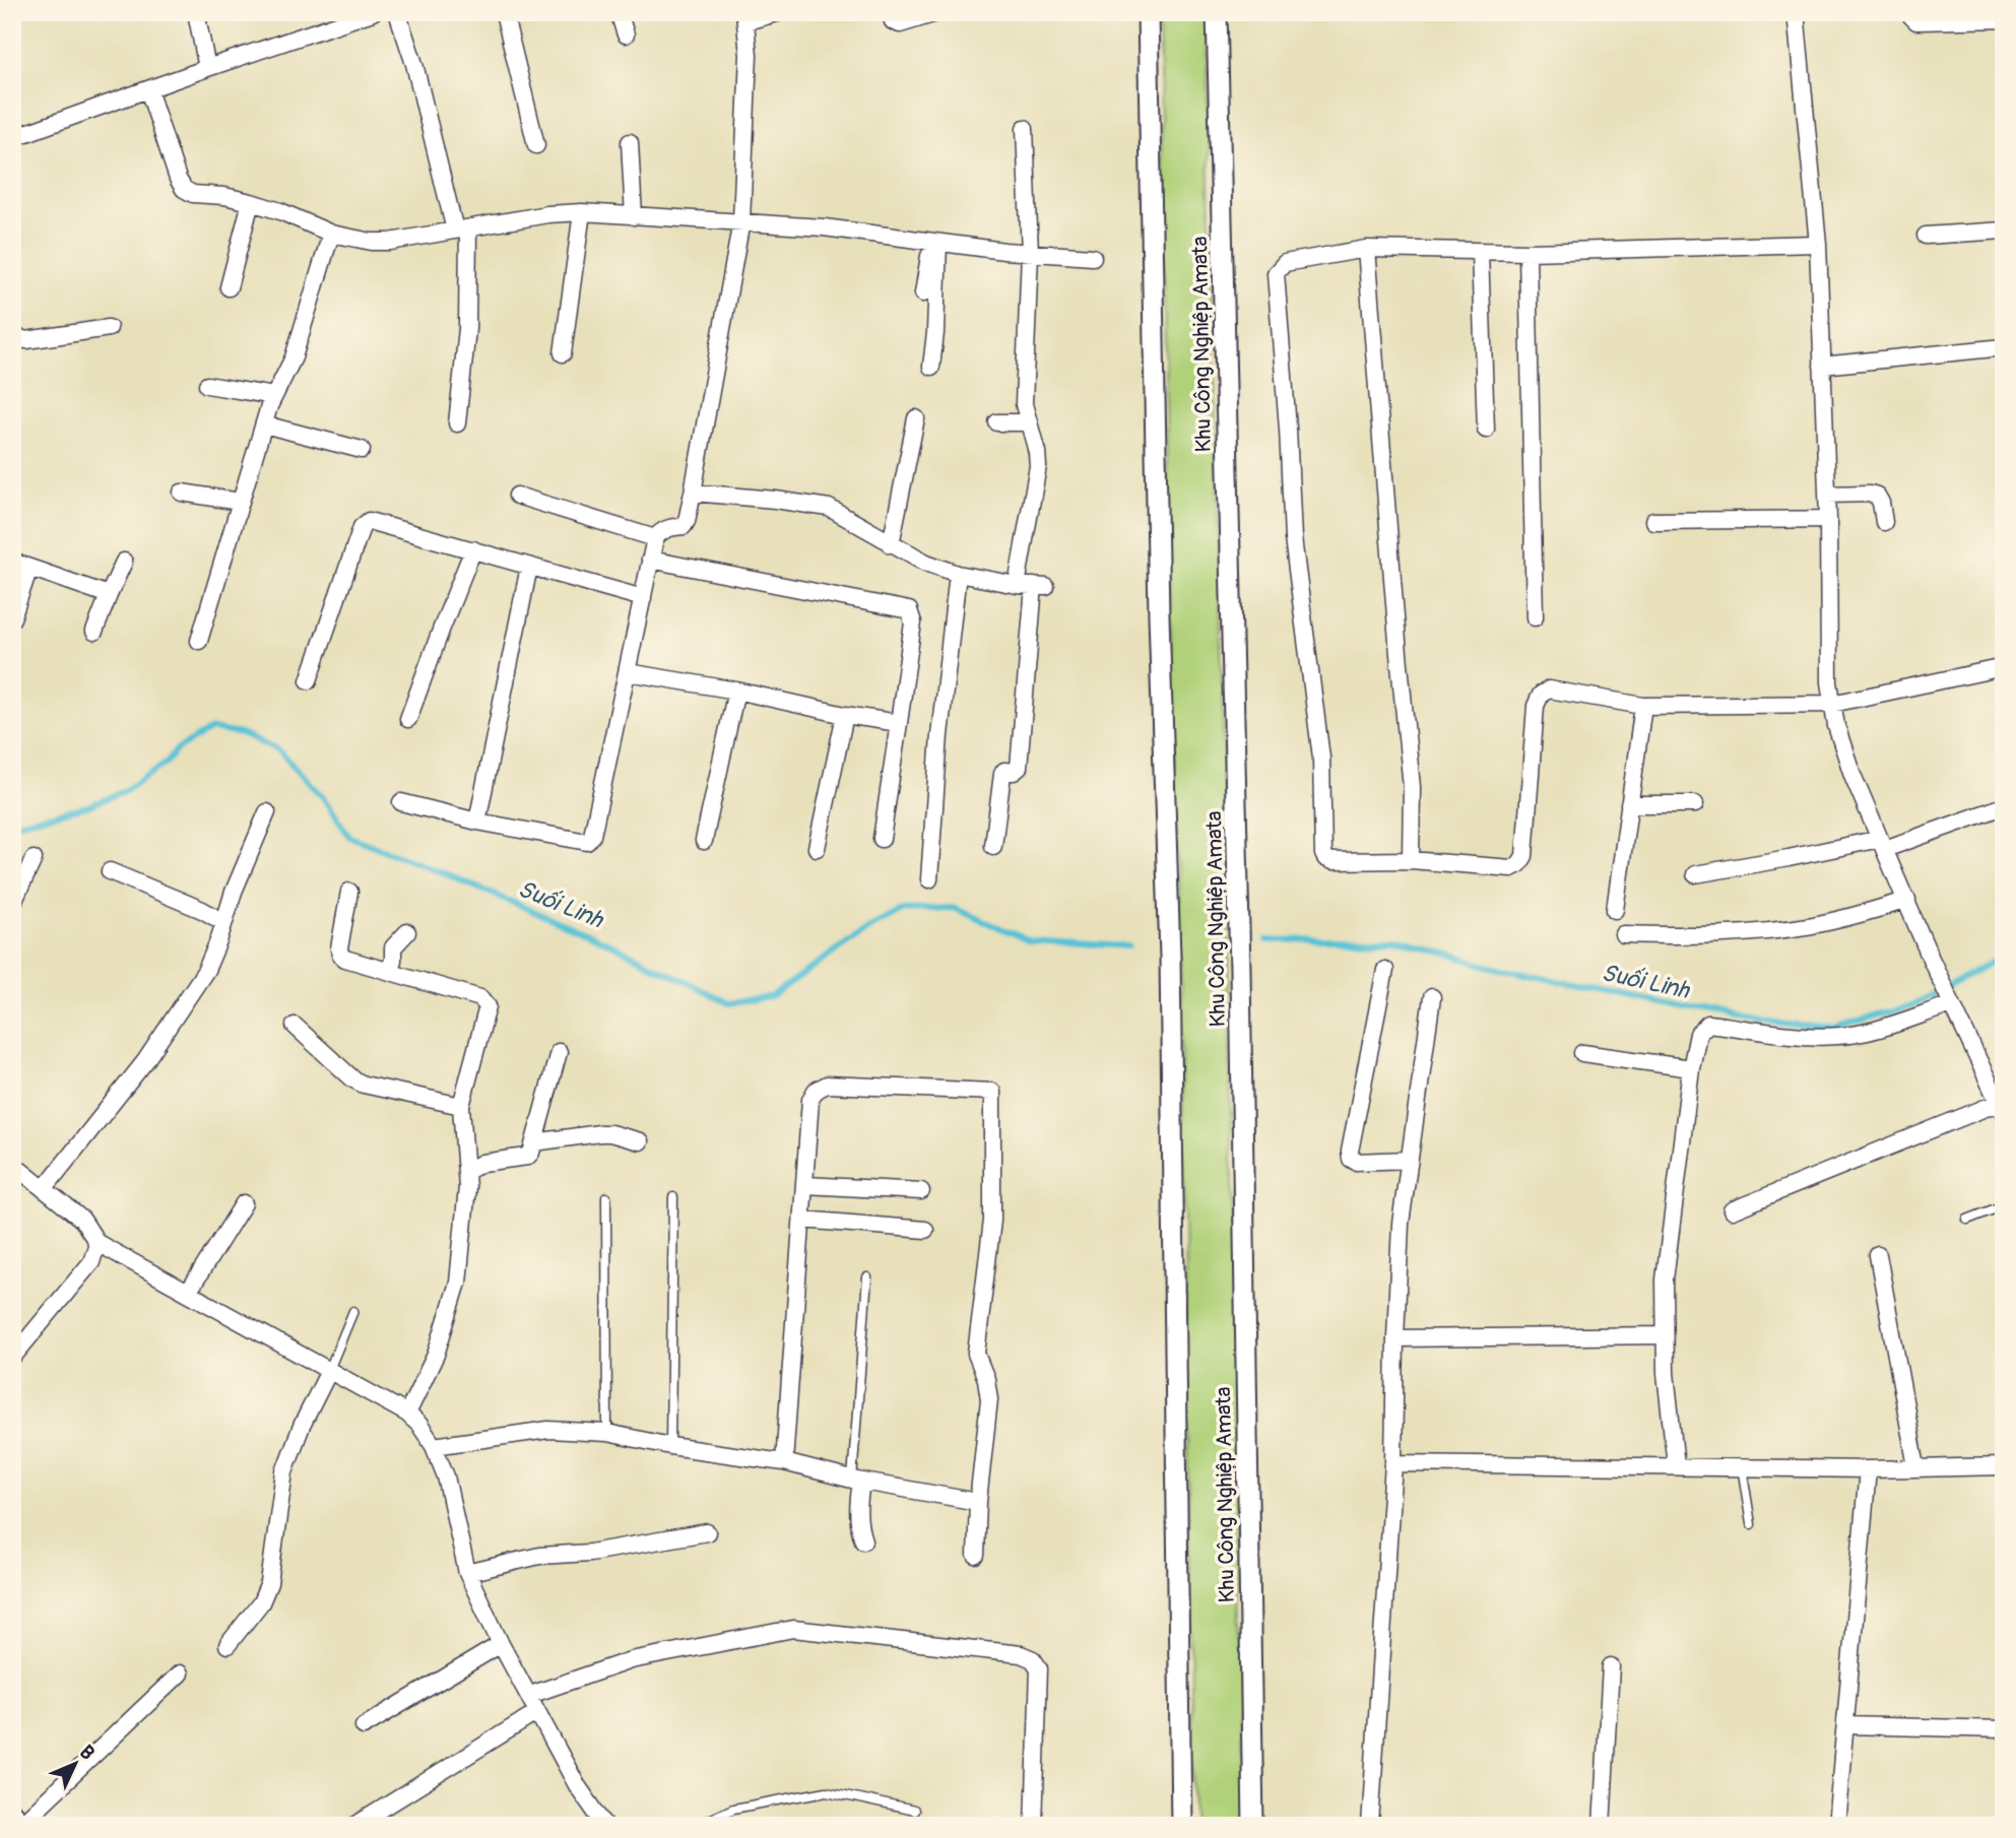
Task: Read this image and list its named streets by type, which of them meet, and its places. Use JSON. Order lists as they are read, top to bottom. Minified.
{"streets":{"street":["Khu Công Nghiệp Amata"]},"water":["Suối Linh"],"north":"top right"}
